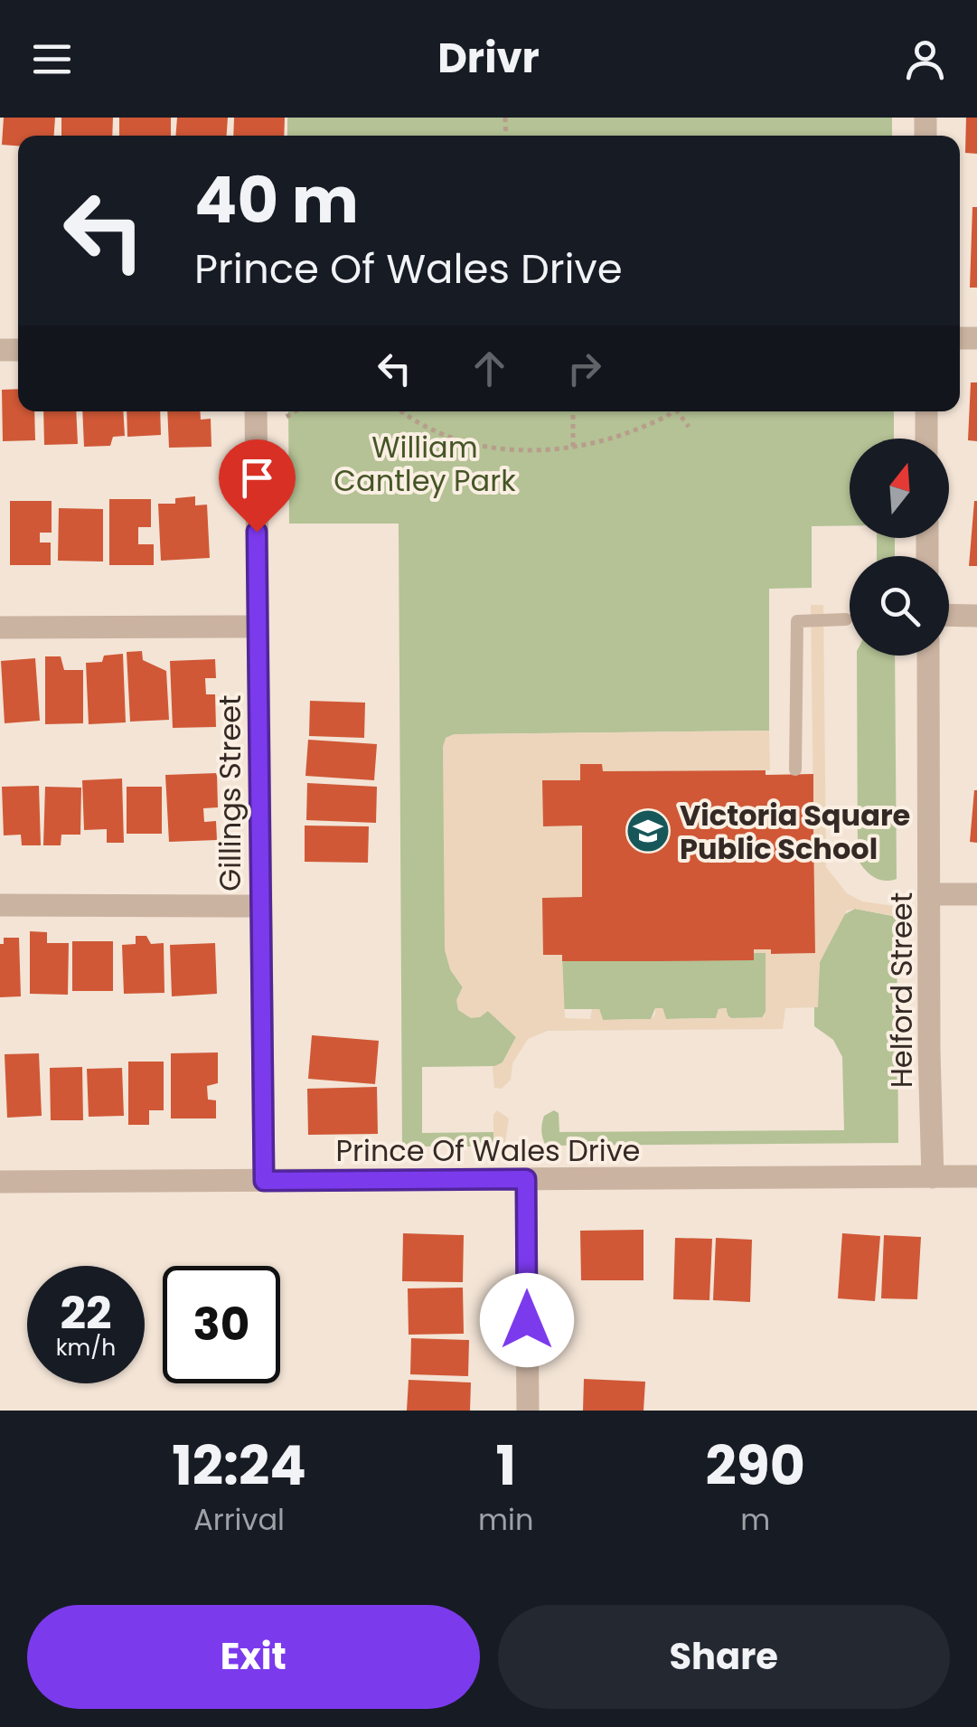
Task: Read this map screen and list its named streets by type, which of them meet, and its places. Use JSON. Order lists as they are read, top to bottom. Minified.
{"streets":{"street":["Gillings Street","Helford Street","Prince Of Wales Drive"]},"crossings":[["Gillings Street","Prince Of Wales Drive"],["Helford Street","Prince Of Wales Drive"]],"parks":["William Cantley Park"],"places":{"school or university":["Victoria Square Public School"]},"north":"top","page":{"header":"Drivr","turn":["40 m","Prince Of Wales Drive"],"speed":"22 km/h","limit":"30","eta":["12:24","Arrival","1","min","290","m"],"buttons":["Exit","Share"]}}
